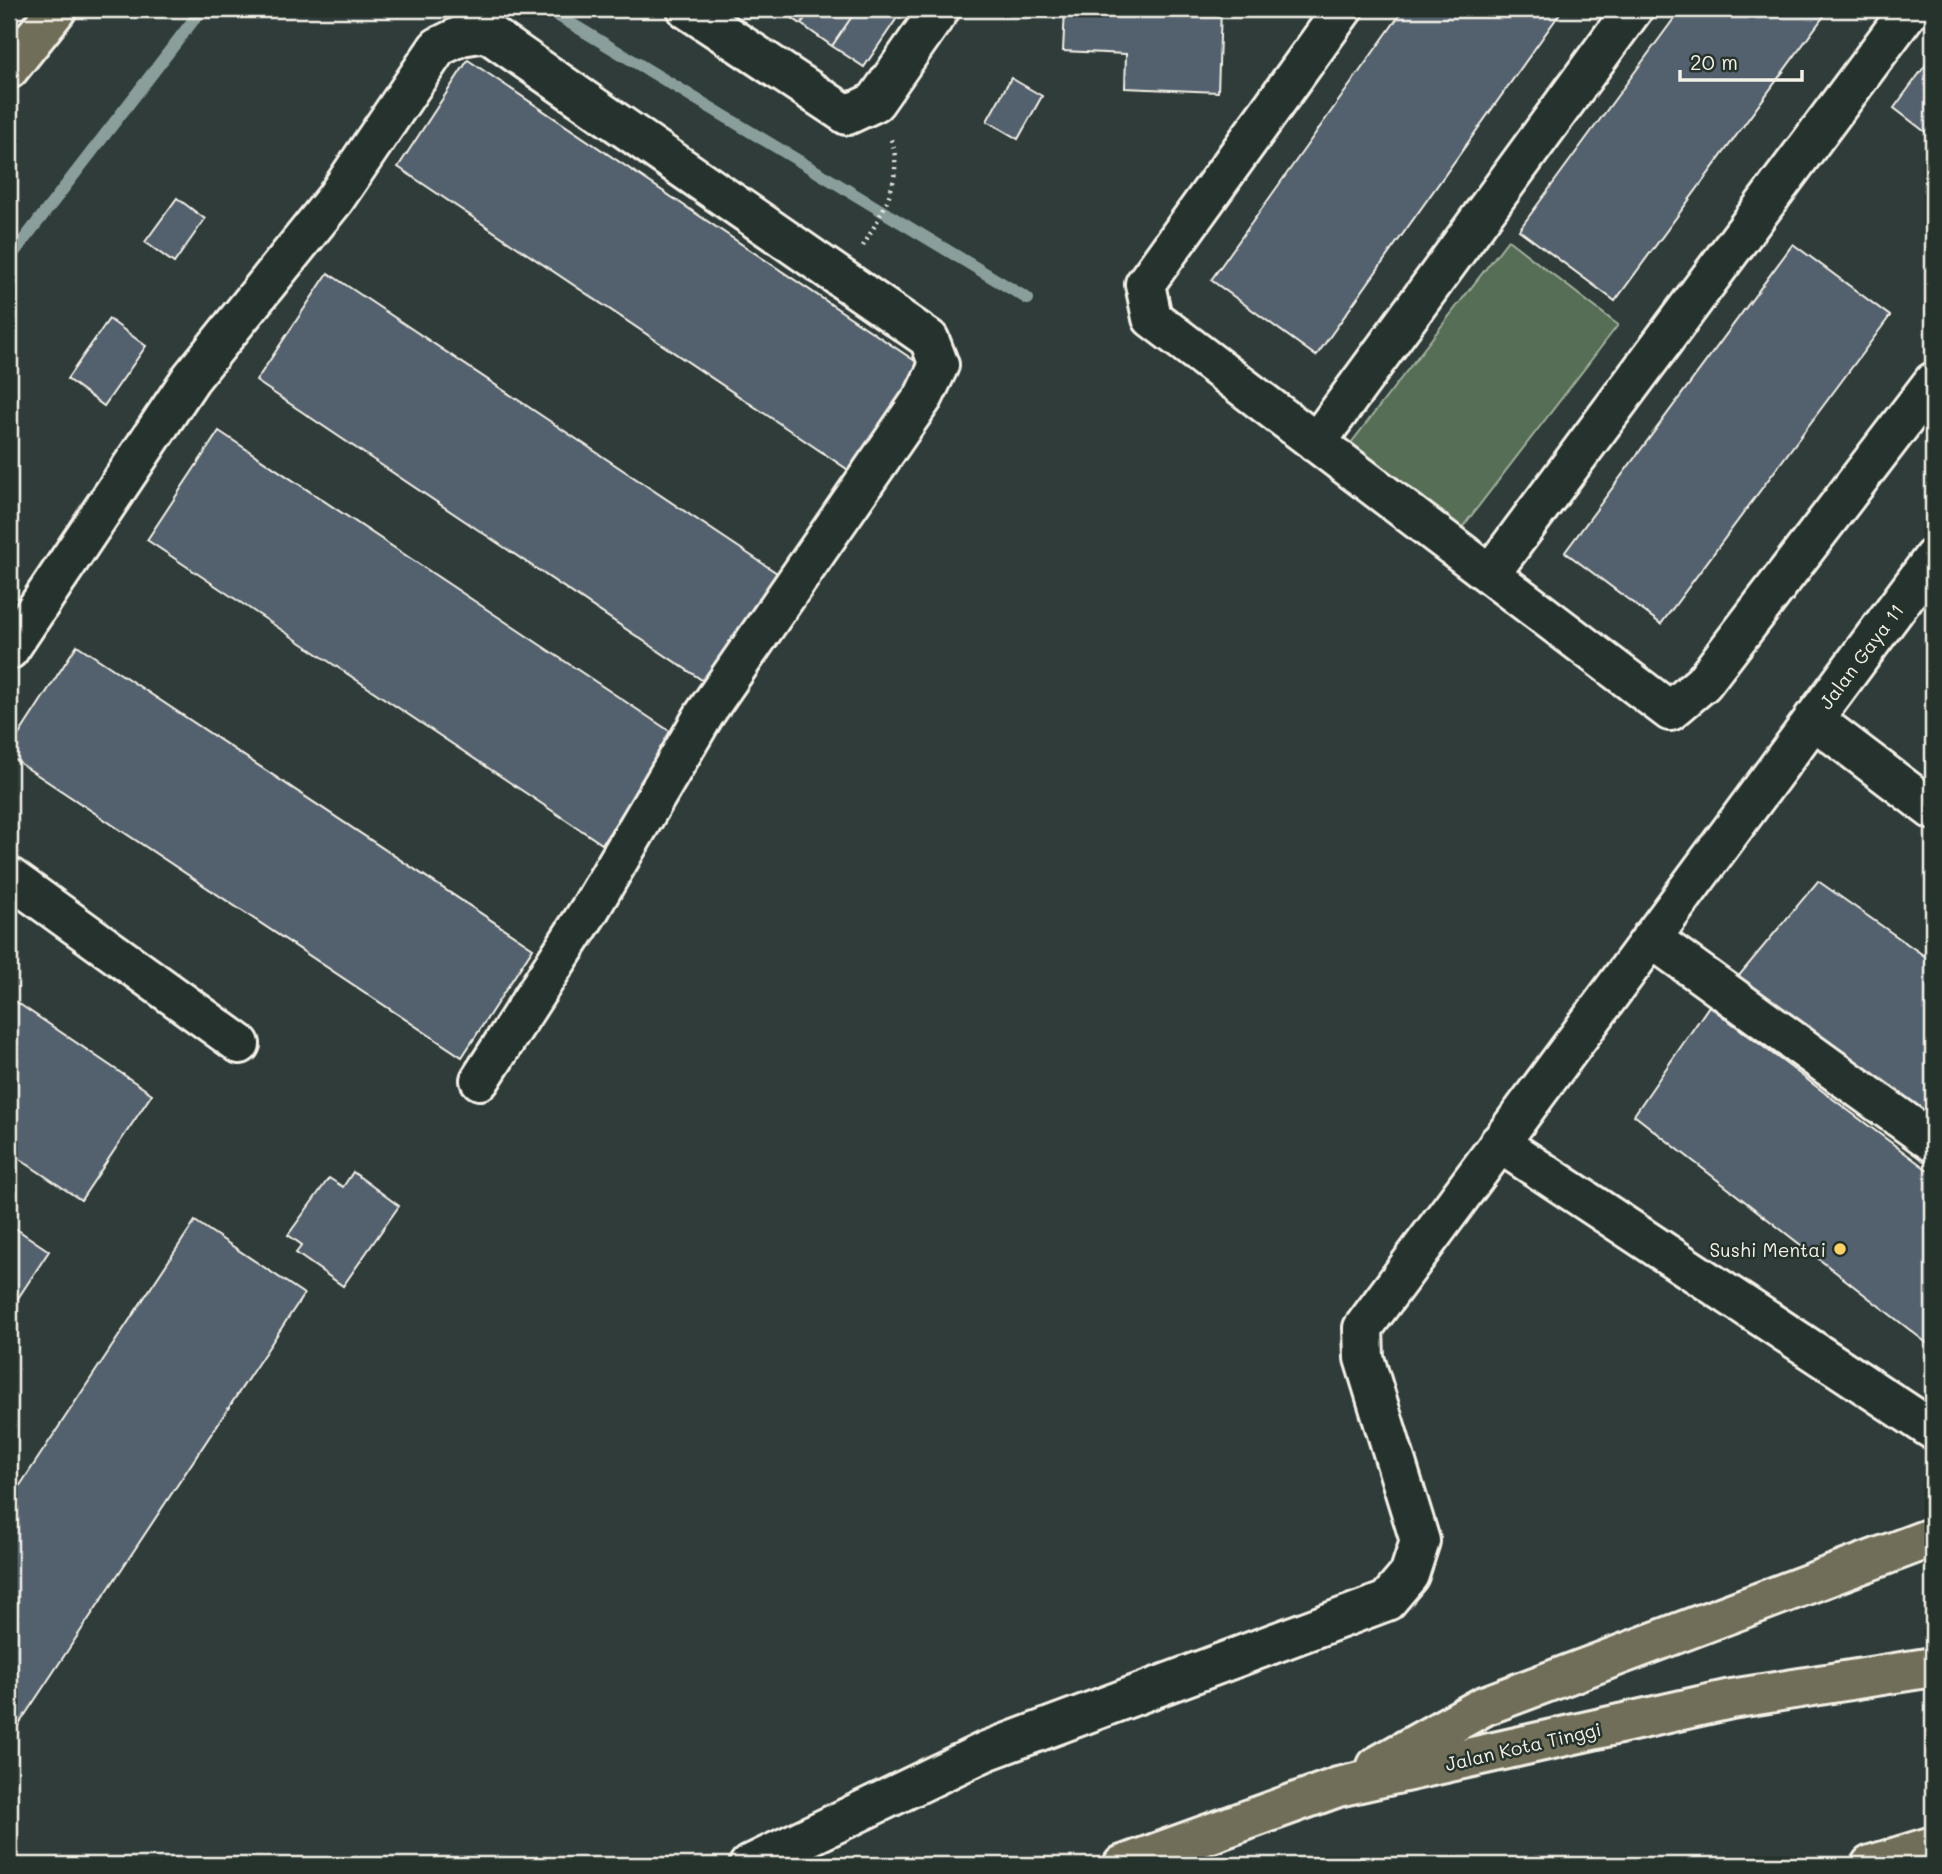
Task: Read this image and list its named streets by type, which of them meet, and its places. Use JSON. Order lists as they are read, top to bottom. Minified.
{"streets":{"main road":["Jalan Kota Tinggi"],"street":["Jalan Gaya 11"]},"places":["Sushi Mentai"],"scale_bar":"20 m"}
